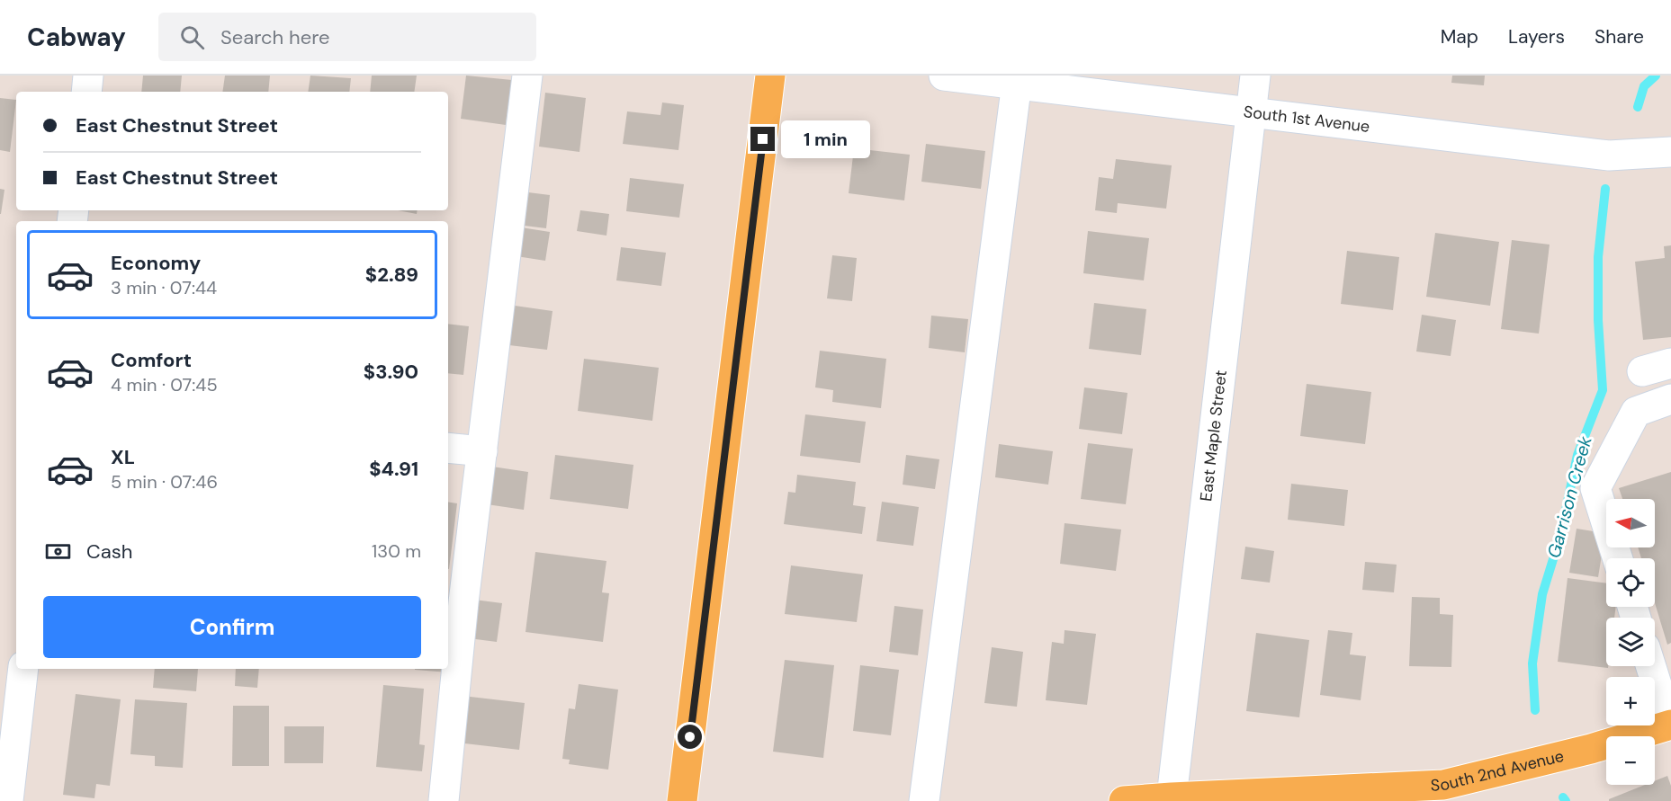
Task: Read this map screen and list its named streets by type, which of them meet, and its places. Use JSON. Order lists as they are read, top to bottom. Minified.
{"streets":{"main road":["South 2nd Avenue"],"street":["South 1st Avenue","East Maple Street"]},"crossings":[["South 1st Avenue","East Maple Street"],["East Maple Street","South 2nd Avenue"]],"water":["Garrison Creek"],"north":"left","page":{"header":"Cabway","search":"Search here","nav":["Map","Layers","Share"],"banner":["East Chestnut Street","East Chestnut Street"],"bubble":"1 min","list":[{"name":"Economy","note":"3 min · 07:44","value":"$2.89"},{"name":"Comfort","note":"4 min · 07:45","value":"$3.90"},{"name":"XL","note":"5 min · 07:46","value":"$4.91"}],"map_buttons":["+","−"],"pay":["Cash","130 m"],"buttons":"Confirm"}}
